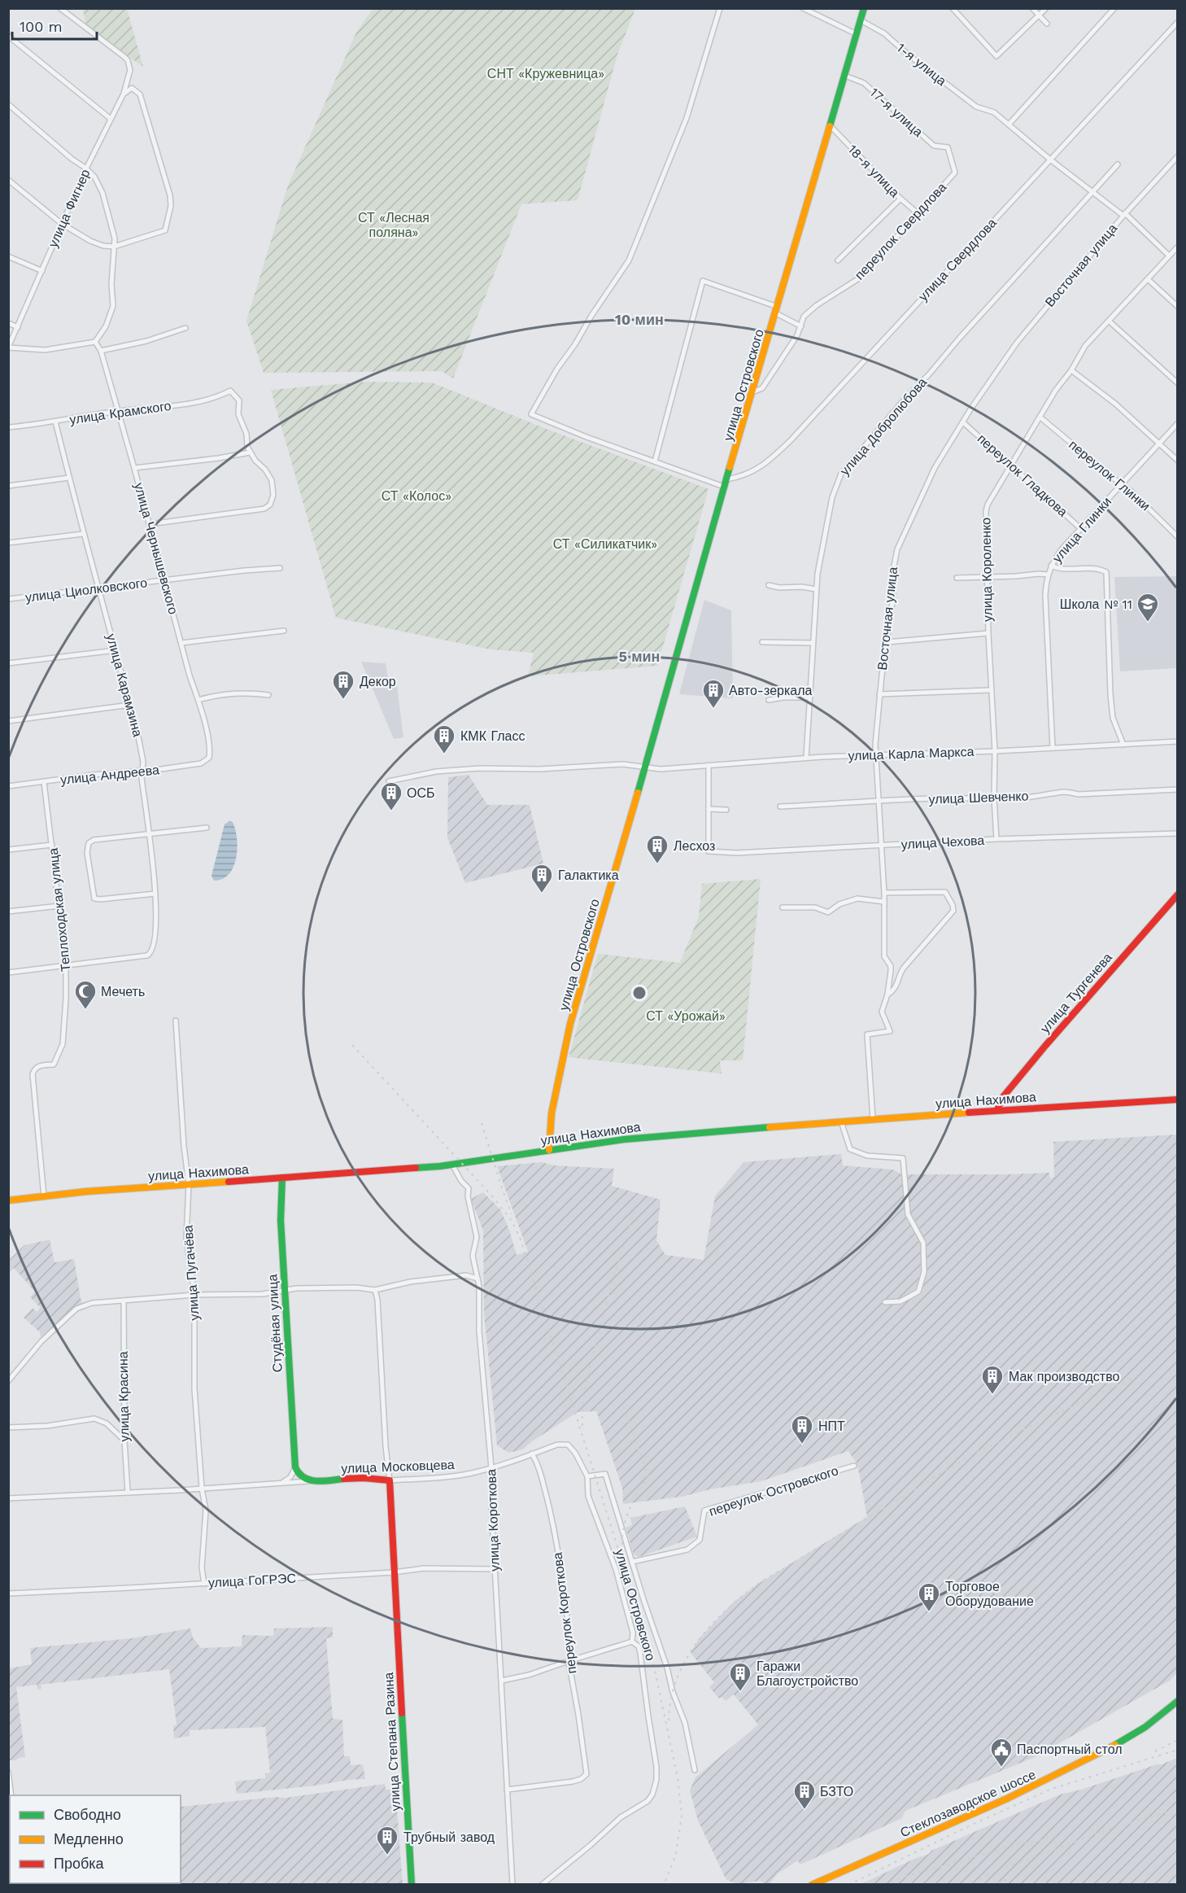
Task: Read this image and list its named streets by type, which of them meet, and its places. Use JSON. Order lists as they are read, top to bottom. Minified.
{"streets":{"street":["1-я улица","17-я улица","18-я улица","улица Фигнер","переулок Свердлова","улица Свердлова","Восточная улица","улица Островского","улица Крамского","улица Добролюбова","переулок Гладкова","переулок Глинки","улица Глинки","улица Чернышевского","улица Короленко","улица Циолковского","улица Карамзина","улица Карла Маркса","улица Андреева","улица Шевченко","улица Чехова","Теплоходская улица","улица Тургенева","улица Нахимова","улица Пугачёва","Студёная улица","улица Красина","улица Московцева","переулок Островского","улица Короткова","улица ГоГРЭС","переулок Короткова","улица Степана Разина","Стеклозаводское шоссе"]},"crossings":[["1-я улица","улица Свердлова"],["1-я улица","Восточная улица"],["1-я улица","улица Островского"],["1-я улица","улица Добролюбова"],["1-я улица","улица Короленко"],["17-я улица","переулок Свердлова"],["17-я улица","улица Островского"],["18-я улица","переулок Свердлова"],["18-я улица","улица Островского"],["переулок Свердлова","улица Островского"],["улица Свердлова","улица Островского"],["Восточная улица","переулок Гладкова"],["Восточная улица","улица Карла Маркса"],["Восточная улица","улица Шевченко"],["Восточная улица","улица Чехова"],["Восточная улица","улица Нахимова"],["улица Островского","улица Карла Маркса"],["улица Островского","улица Нахимова"],["улица Островского","улица Московцева"],["улица Крамского","улица Чернышевского"],["улица Крамского","улица Карамзина"],["улица Добролюбова","улица Карла Маркса"],["переулок Гладкова","улица Глинки"],["переулок Гладкова","улица Короленко"],["переулок Глинки","улица Глинки"],["переулок Глинки","улица Короленко"],["улица Глинки","улица Карла Маркса"],["улица Чернышевского","улица Циолковского"],["улица Чернышевского","улица Андреева"],["улица Короленко","улица Карла Маркса"],["улица Короленко","улица Шевченко"],["улица Короленко","улица Чехова"],["улица Циолковского","улица Карамзина"],["улица Карамзина","улица Андреева"],["улица Карамзина","Теплоходская улица"],["улица Андреева","Теплоходская улица"],["Теплоходская улица","улица Нахимова"],["улица Тургенева","улица Нахимова"],["улица Нахимова","улица Пугачёва"],["улица Нахимова","Студёная улица"],["улица Нахимова","улица Короткова"],["улица Пугачёва","улица Московцева"],["улица Пугачёва","улица ГоГРЭС"],["улица Красина","улица Московцева"],["улица Московцева","улица Короткова"],["улица Московцева","переулок Короткова"],["улица Короткова","улица ГоГРЭС"],["улица Короткова","переулок Короткова"],["улица ГоГРЭС","улица Степана Разина"]],"parks":["СНТ «Кружевница»","СТ «Лесная поляна»","СТ «Колос»","СТ «Силикатчик»","СТ «Урожай»"],"places":{"school or university":["Школа № 11"],"building":["Декор","Авто-зеркала","КМК Гласс","ОСБ","Лесхоз","Галактика","Мак производство","НПТ","Торговое Оборудование","Гаражи Благоустройство","БЗТО","Трубный завод"],"mosque":["Мечеть"],"public building":["Паспортный стол"]},"legend":["Свободно","Медленно","Пробка"],"scale_bar":"100 m","rings":["10 мин","5 мин"]}
